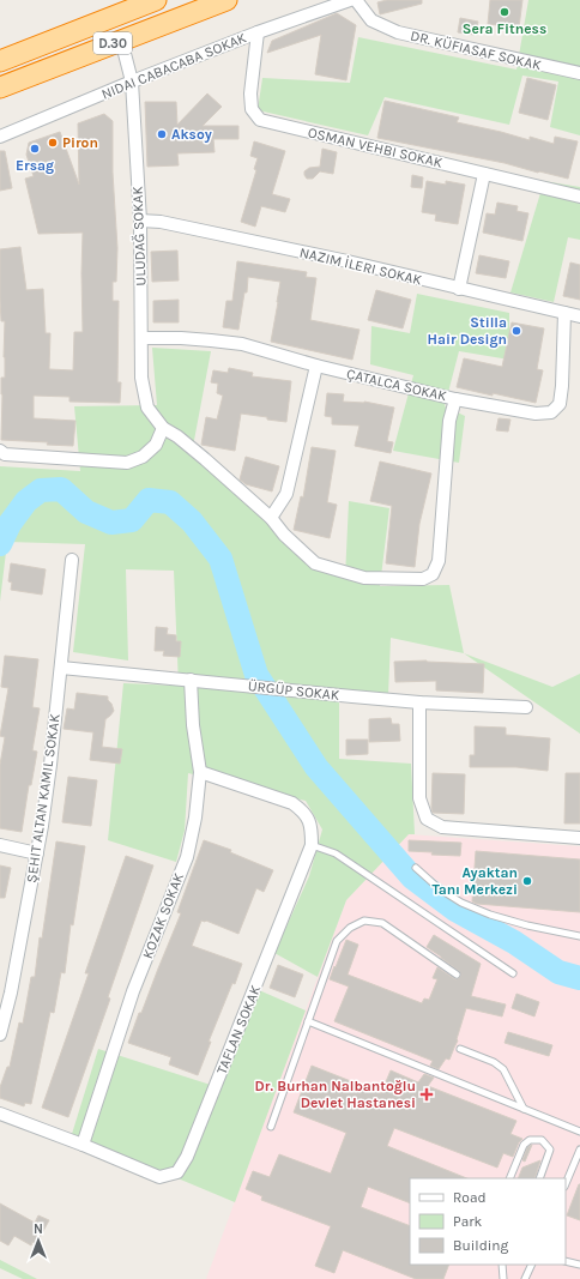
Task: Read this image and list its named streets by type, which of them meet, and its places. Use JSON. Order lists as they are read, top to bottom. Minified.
{"streets":{"highway":["D.30"],"street":["DR. KÜFIASAF SOKAK","NIDAI CABACABA SOKAK","OSMAN VEHBI SOKAK","ULUDAĞ SOKAK","ÇATALCA SOKAK","ÜRGÜP SOKAK","ŞEHIT ALTAN KAMIL SOKAK","KOZAK SOKAK","TAFLAN SOKAK"]},"crossings":[["D.30","ULUDAĞ SOKAK"],["NIDAI CABACABA SOKAK","OSMAN VEHBI SOKAK"],["NIDAI CABACABA SOKAK","ULUDAĞ SOKAK"],["ULUDAĞ SOKAK","ÇATALCA SOKAK"],["ÜRGÜP SOKAK","ŞEHIT ALTAN KAMIL SOKAK"],["ÜRGÜP SOKAK","KOZAK SOKAK"],["KOZAK SOKAK","TAFLAN SOKAK"]],"places":{"other":["Sera Fitness","Aksoy","Piron","Ersag","Stilla Hair Design","Ayaktan Tanı Merkezi"],"health":["Dr. Burhan Nalbantoğlu Devlet Hastanesi"]},"legend":["Road","Park","Building"],"north":"top"}
